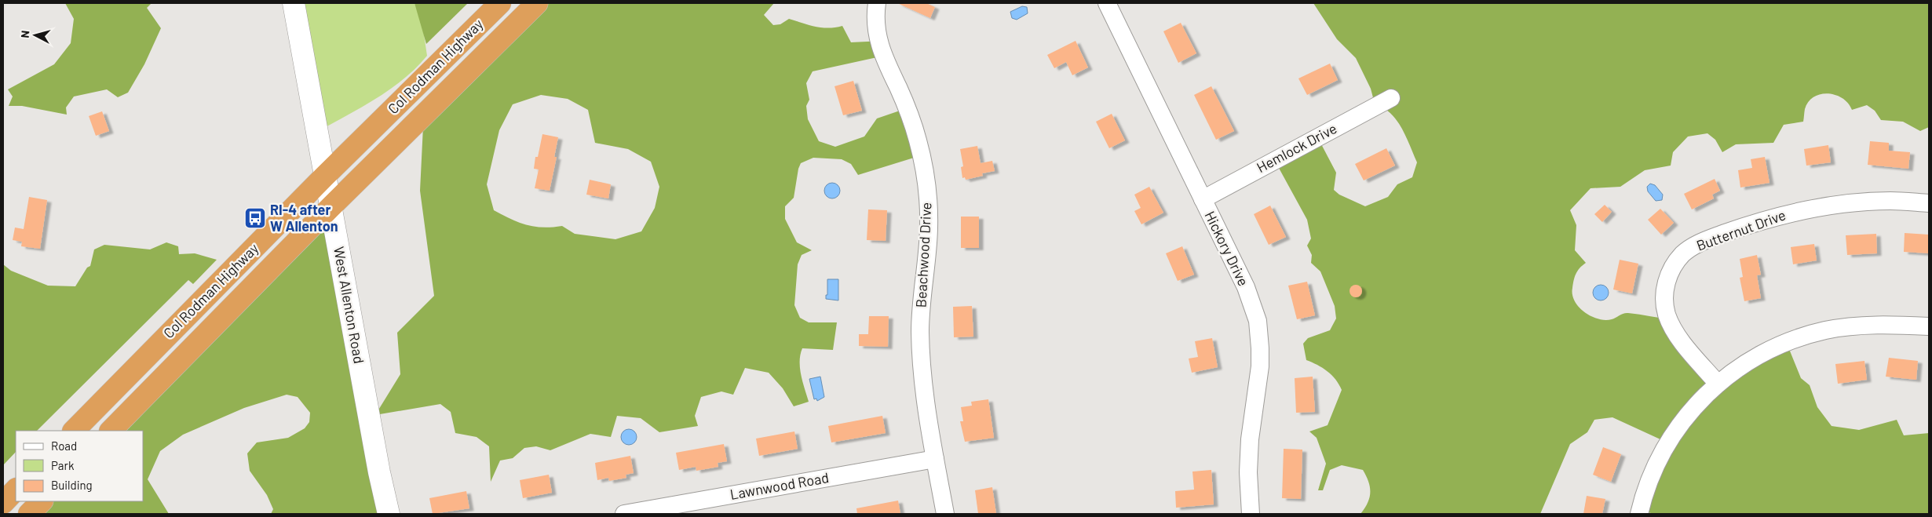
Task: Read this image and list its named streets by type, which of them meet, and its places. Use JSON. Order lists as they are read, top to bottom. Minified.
{"streets":{"highway":["Col Rodman Highway"],"street":["Hemlock Drive","Butternut Drive","Hickory Drive","Beachwood Drive","West Allenton Road","Lawnwood Road"]},"crossings":[["Col Rodman Highway","West Allenton Road"],["Hemlock Drive","Hickory Drive"],["Beachwood Drive","Lawnwood Road"]],"places":{"bus stop":["RI-4 after W Allenton"]},"legend":["Road","Park","Building"],"north":"left"}
